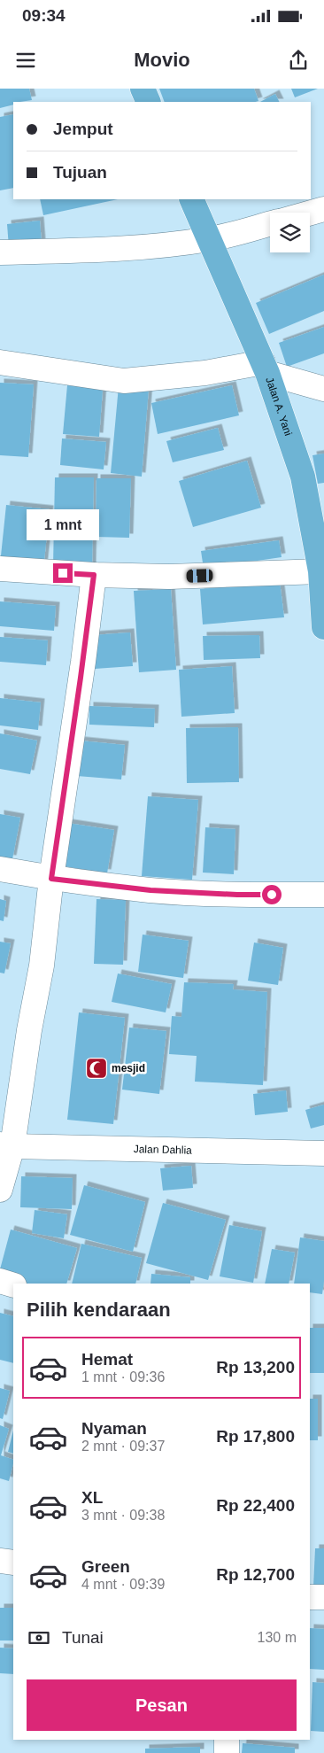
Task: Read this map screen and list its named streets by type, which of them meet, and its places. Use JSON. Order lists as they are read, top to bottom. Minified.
{"streets":{"highway":["Jalan A. Yani"],"street":["Jalan Dahlia"]},"places":{"mosque":["mesjid"]},"page":{"status":"09:34","header":"Movio","banner":["Jemput","Tujuan"],"bubble":"1 mnt","heading":"Pilih kendaraan","list":[{"name":"Hemat","note":"1 mnt · 09:36","value":"Rp 13,200"},{"name":"Nyaman","note":"2 mnt · 09:37","value":"Rp 17,800"},{"name":"XL","note":"3 mnt · 09:38","value":"Rp 22,400"},{"name":"Green","note":"4 mnt · 09:39","value":"Rp 12,700"}],"pay":["Tunai","130 m"],"buttons":"Pesan"}}
